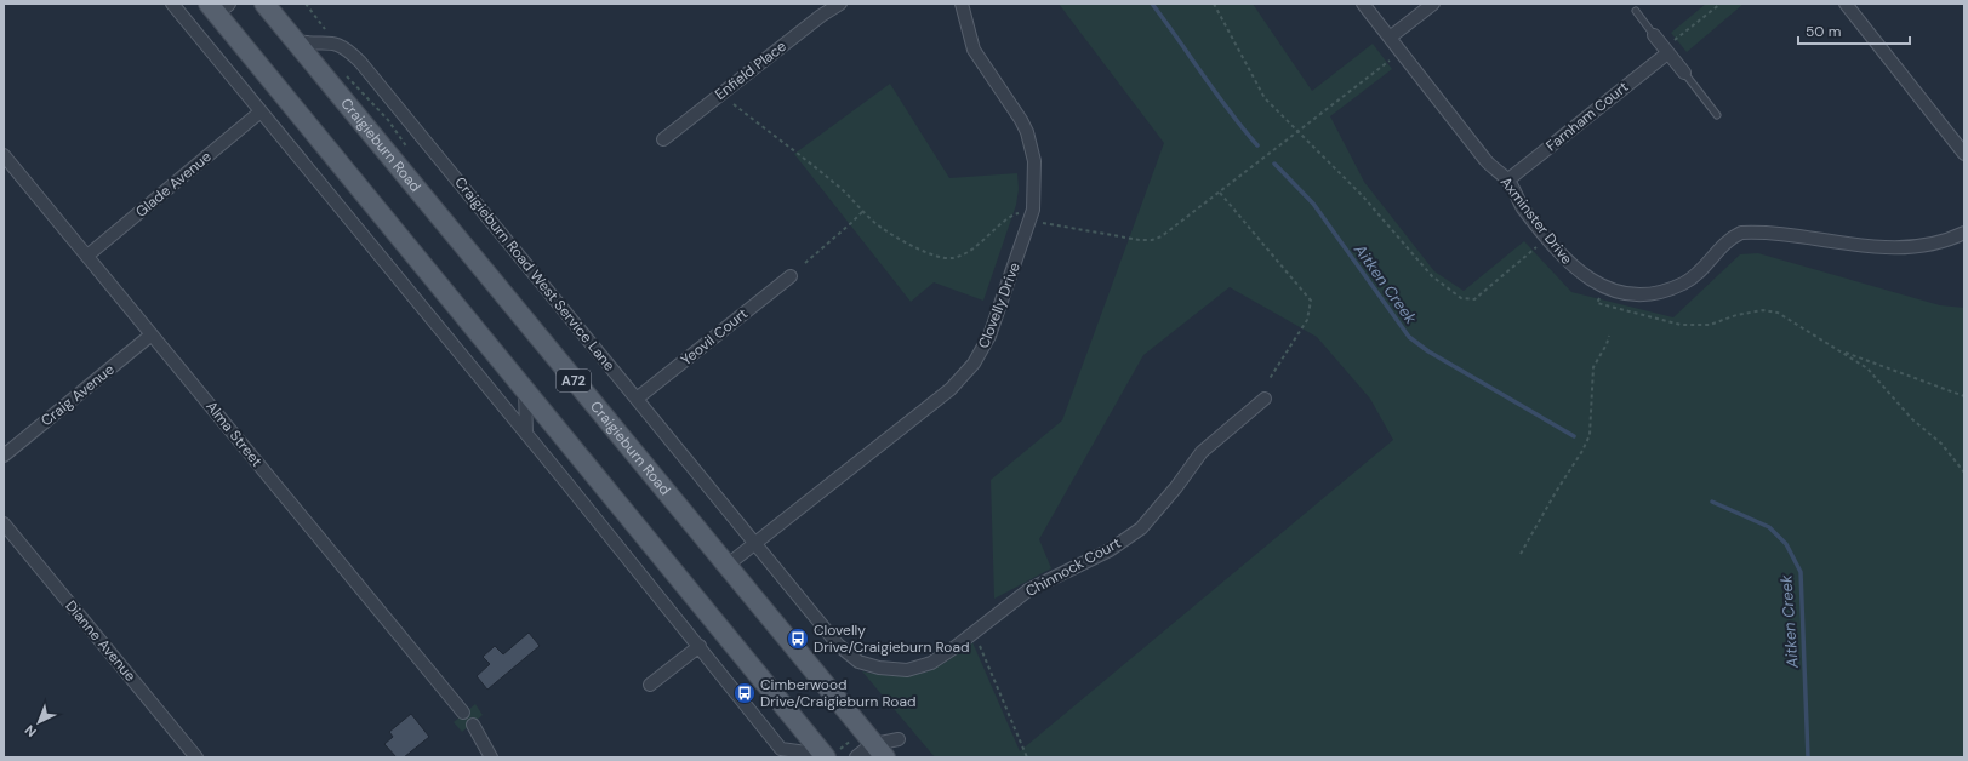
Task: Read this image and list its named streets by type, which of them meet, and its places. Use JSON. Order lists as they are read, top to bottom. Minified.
{"streets":{"main road":["Craigieburn Road","A72"],"street":["Enfield Place","Farnham Court","Glade Avenue","Axminster Drive","Craigieburn Road West Service Lane","Clovelly Drive","Yeovil Court","Craig Avenue","Alma Street","Chinnock Court","Dianne Avenue"]},"crossings":[["Farnham Court","Axminster Drive"],["Craigieburn Road","Craigieburn Road West Service Lane"],["Craigieburn Road","Clovelly Drive"],["Glade Avenue","Alma Street"],["Craigieburn Road West Service Lane","Clovelly Drive"],["Craigieburn Road West Service Lane","Yeovil Court"],["Craigieburn Road West Service Lane","Chinnock Court"],["Clovelly Drive","Chinnock Court"],["Craig Avenue","Alma Street"]],"water":["Aitken Creek"],"places":{"bus stop":["Clovelly Drive/Craigieburn Road","Cimberwood Drive/Craigieburn Road"]},"scale_bar":"50 m","north":"bottom left"}
